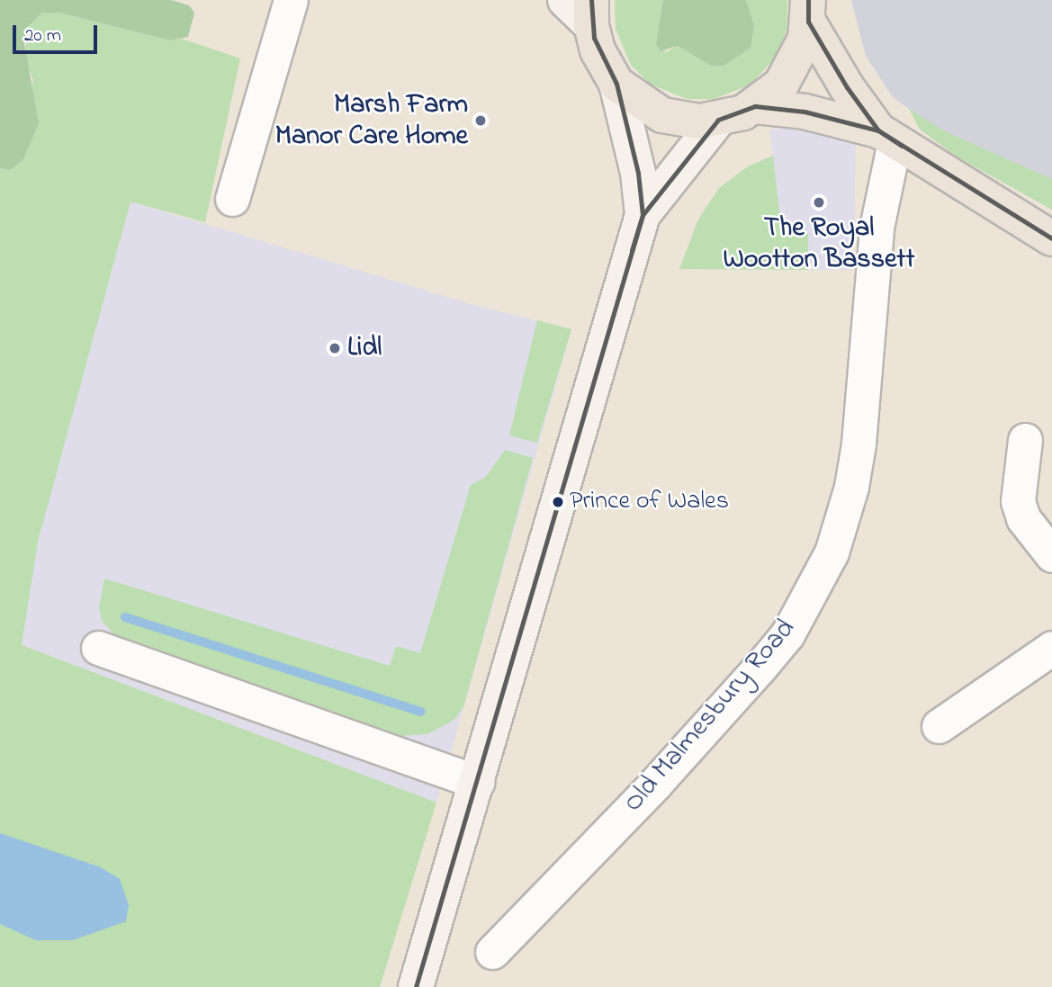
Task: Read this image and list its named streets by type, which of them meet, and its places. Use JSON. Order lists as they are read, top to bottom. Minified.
{"streets":{"street":["Old Malmesbury Road"]},"places":["Marsh Farm Manor Care Home","The Royal Wootton Bassett","Lidl","Prince of Wales"],"scale_bar":"20 m"}
